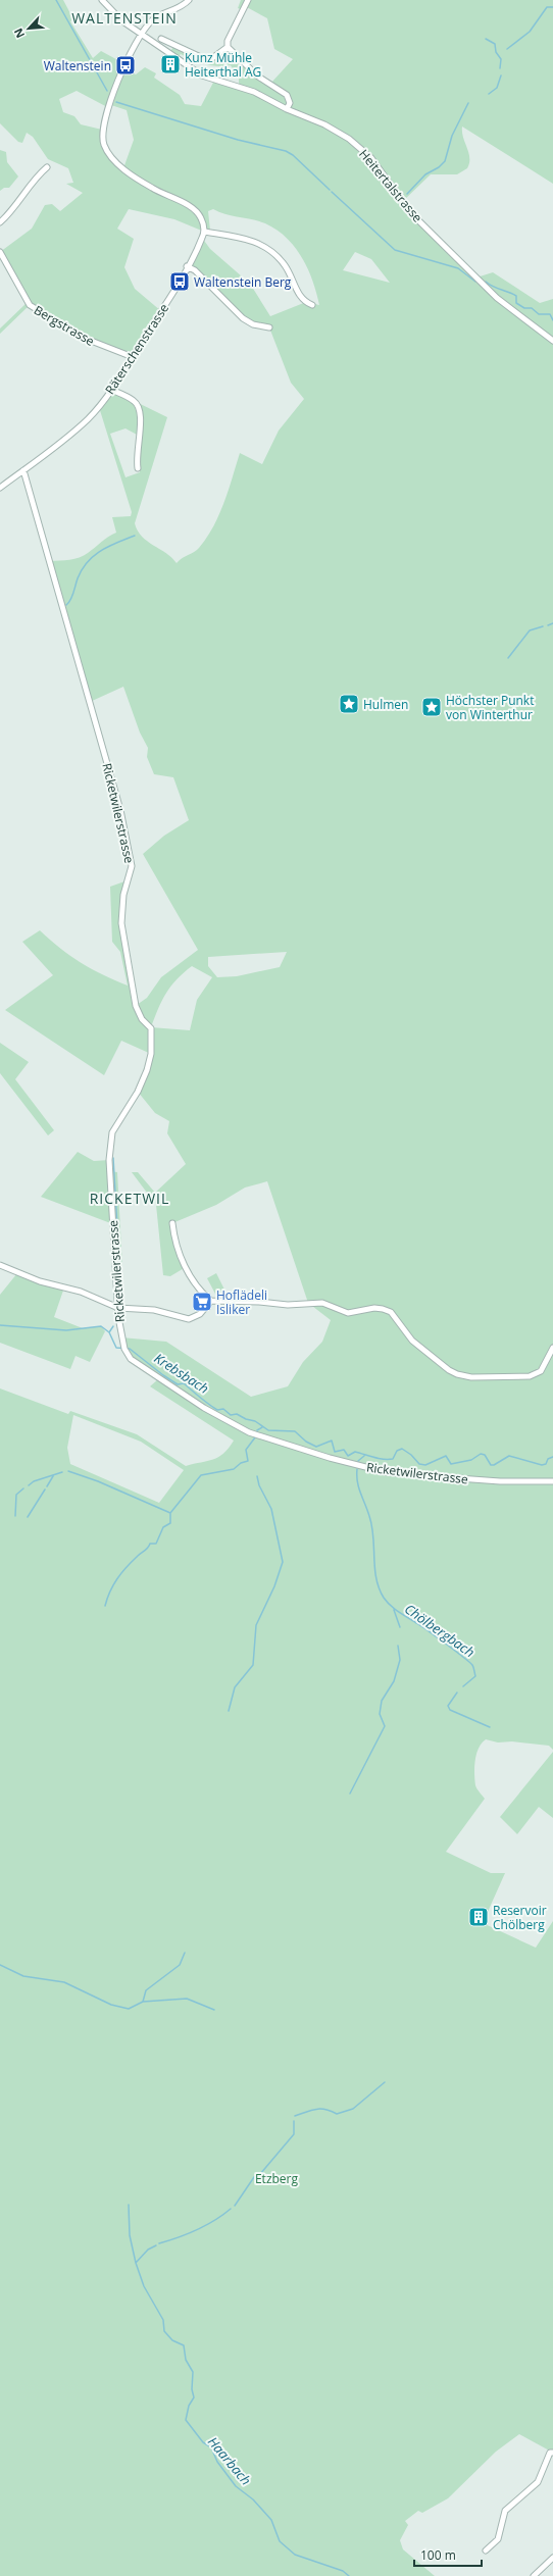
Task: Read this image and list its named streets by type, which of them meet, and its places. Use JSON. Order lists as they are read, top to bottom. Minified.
{"streets":{"street":["Heitertalstrasse","Bergstrasse","Räterschenstrasse","Ricketwilerstrasse"]},"crossings":[["Bergstrasse","Räterschenstrasse"],["Räterschenstrasse","Ricketwilerstrasse"]],"districts":["WALTENSTEIN","RICKETWIL"],"water":["Krebsbach","Chölbergbach","Haarbach"],"parks":["Etzberg"],"places":{"building":["Kunz Mühle Heiterthal AG","Reservoir Chölberg"],"bus stop":["Waltenstein","Waltenstein Berg"],"place":["Hulmen","Höchster Punkt von Winterthur"],"supermarket":["Hoflädeli Isliker"]},"scale_bar":"100 m","north":"bottom left"}
